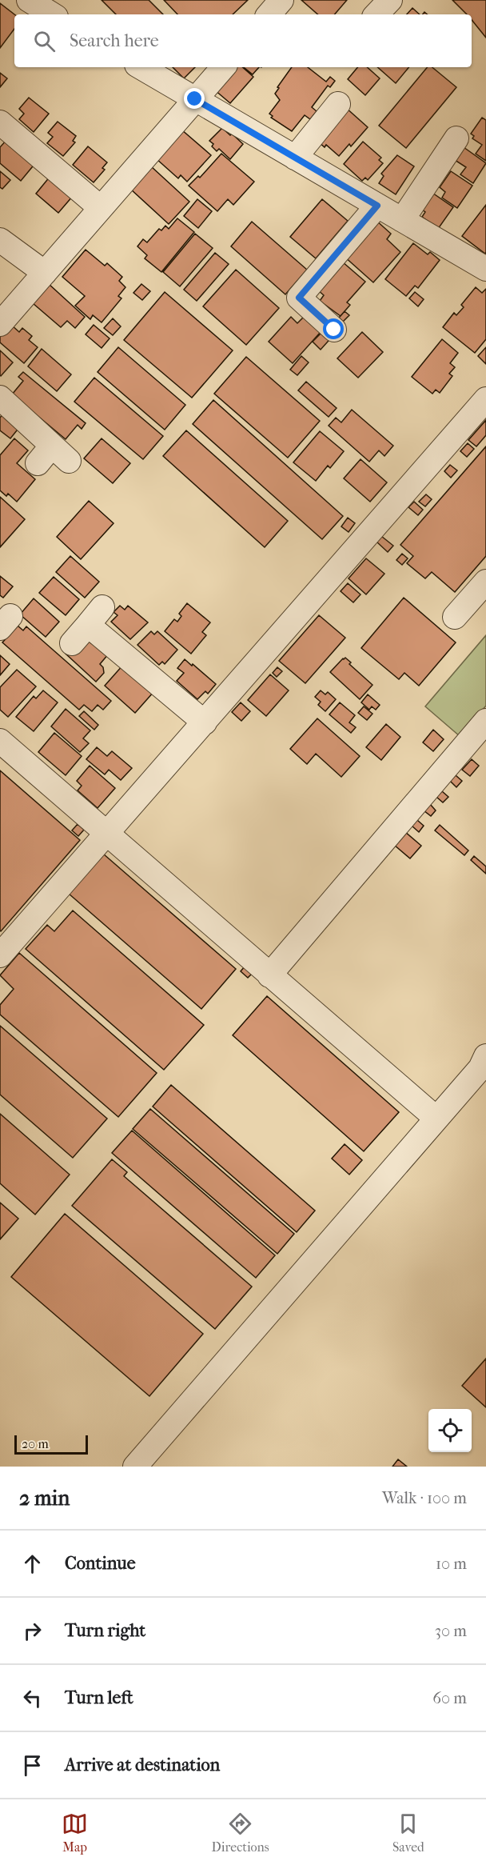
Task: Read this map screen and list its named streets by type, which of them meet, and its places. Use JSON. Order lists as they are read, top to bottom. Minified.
{"scale_bar":"20 m","page":{"search":"Search here","scale":"20 m","heading":["2 min","Walk · 100 m"],"list":[["Continue","10 m"],["Turn right","30 m"],["Turn left","60 m"],"Arrive at destination"],"nav":["Map","Directions","Saved"]}}
